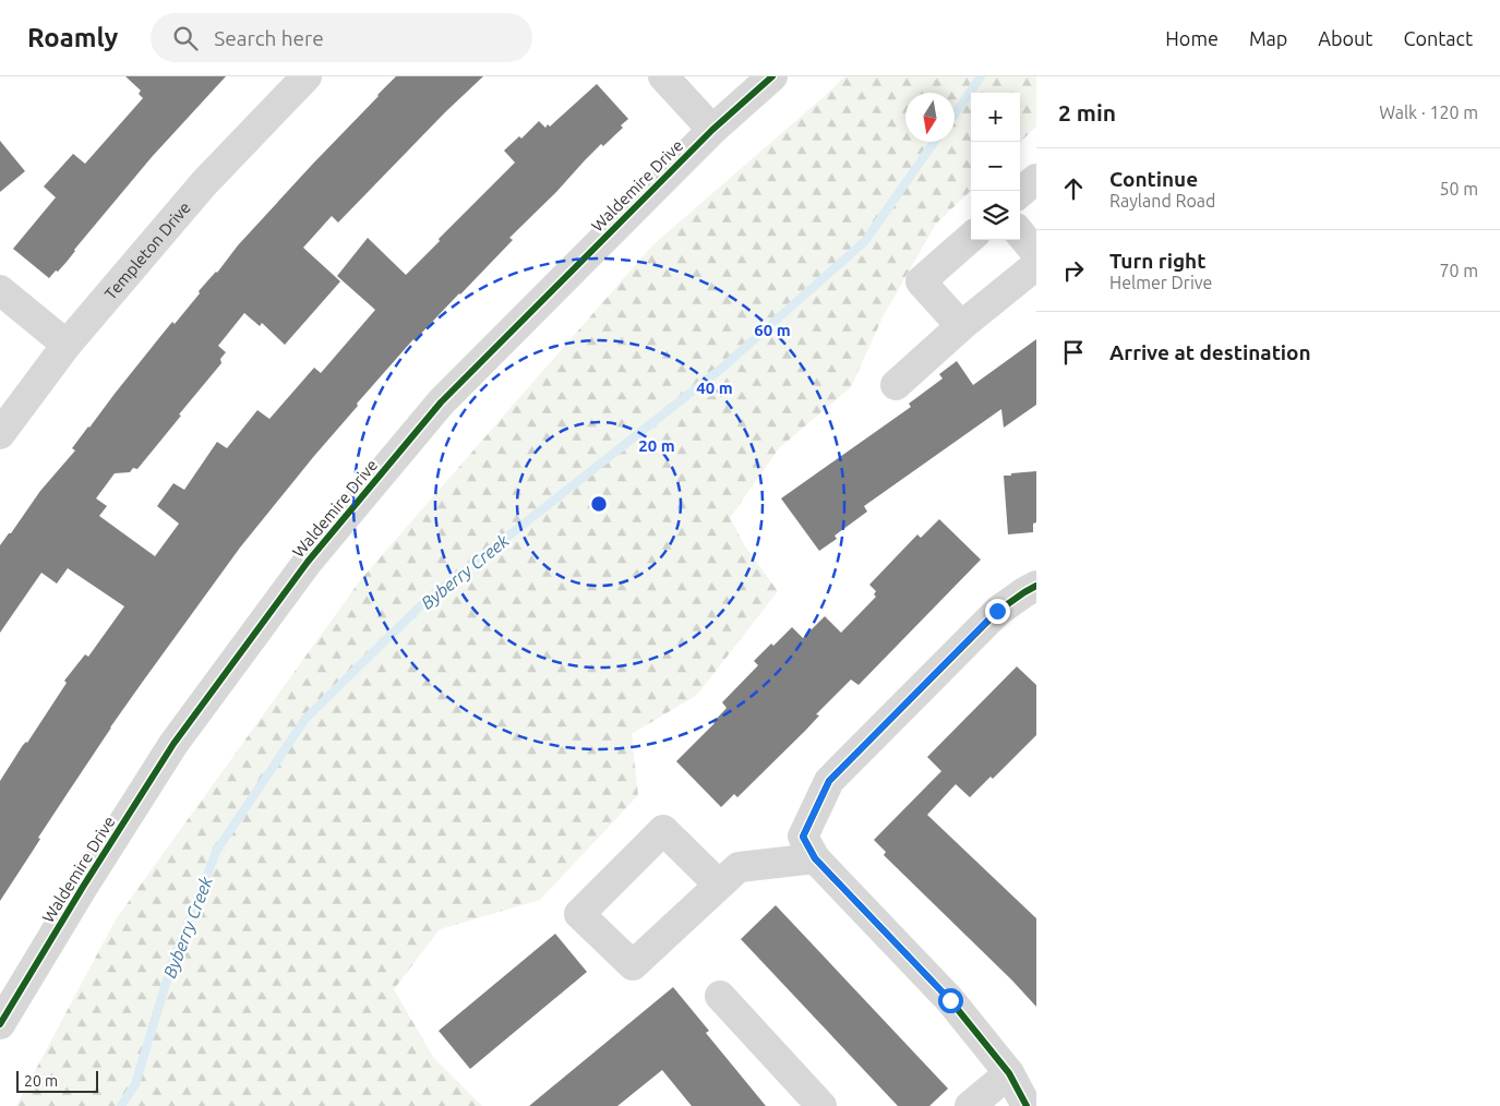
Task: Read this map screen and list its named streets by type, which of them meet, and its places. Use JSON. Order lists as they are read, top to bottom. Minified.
{"streets":{"street":["Waldemire Drive","Templeton Drive"]},"water":["Byberry Creek"],"scale_bar":"20 m","north":"bottom","page":{"header":"Roamly","search":"Search here","nav":["Home","Map","About","Contact"],"heading":["2 min","Walk · 120 m"],"map_buttons":["+","−"],"list":[["Continue","Rayland Road","50 m"],["Turn right","Helmer Drive","70 m"],"Arrive at destination"],"scale":"20 m"},"rings":["60 m","40 m","20 m"]}
